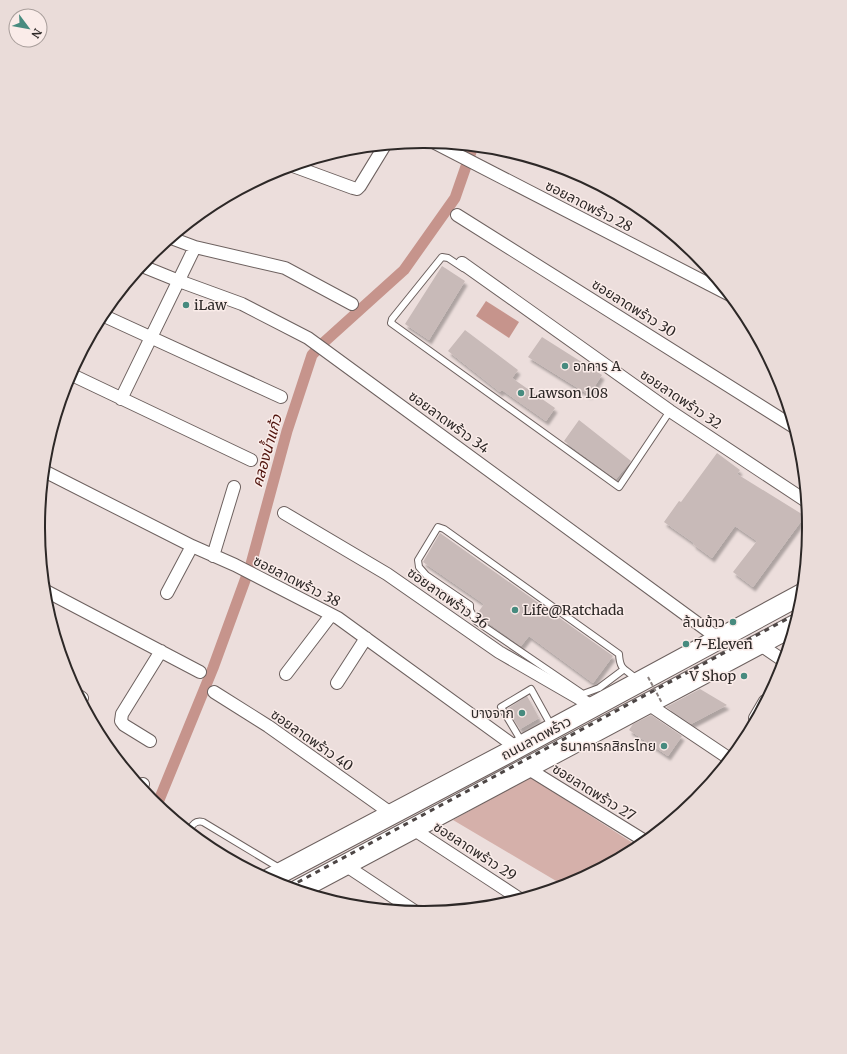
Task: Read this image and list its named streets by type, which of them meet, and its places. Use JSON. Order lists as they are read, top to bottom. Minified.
{"streets":{"main road":["ถนนลาดพร้าว"],"street":["ซอยลาดพร้าว 28","ซอยลาดพร้าว 30","ซอยลาดพร้าว 32","ซอยลาดพร้าว 34","ซอยลาดพร้าว 38","ซอยลาดพร้าว 36","ซอยลาดพร้าว 40","ซอยลาดพร้าว 27","ซอยลาดพร้าว 29"]},"crossings":[["ซอยลาดพร้าว 34","ถนนลาดพร้าว"],["ซอยลาดพร้าว 38","ถนนลาดพร้าว"],["ซอยลาดพร้าว 36","ถนนลาดพร้าว"],["ถนนลาดพร้าว","ซอยลาดพร้าว 40"],["ถนนลาดพร้าว","ซอยลาดพร้าว 27"],["ถนนลาดพร้าว","ซอยลาดพร้าว 29"]],"water":["คลองน้ำแก้ว"],"places":["iLaw","อาคาร A","Lawson 108","Life@Ratchada","ล้านข้าว","7-Eleven","V Shop","บางจาก","ธนาคารกสิกรไทย"],"north":"bottom right"}
